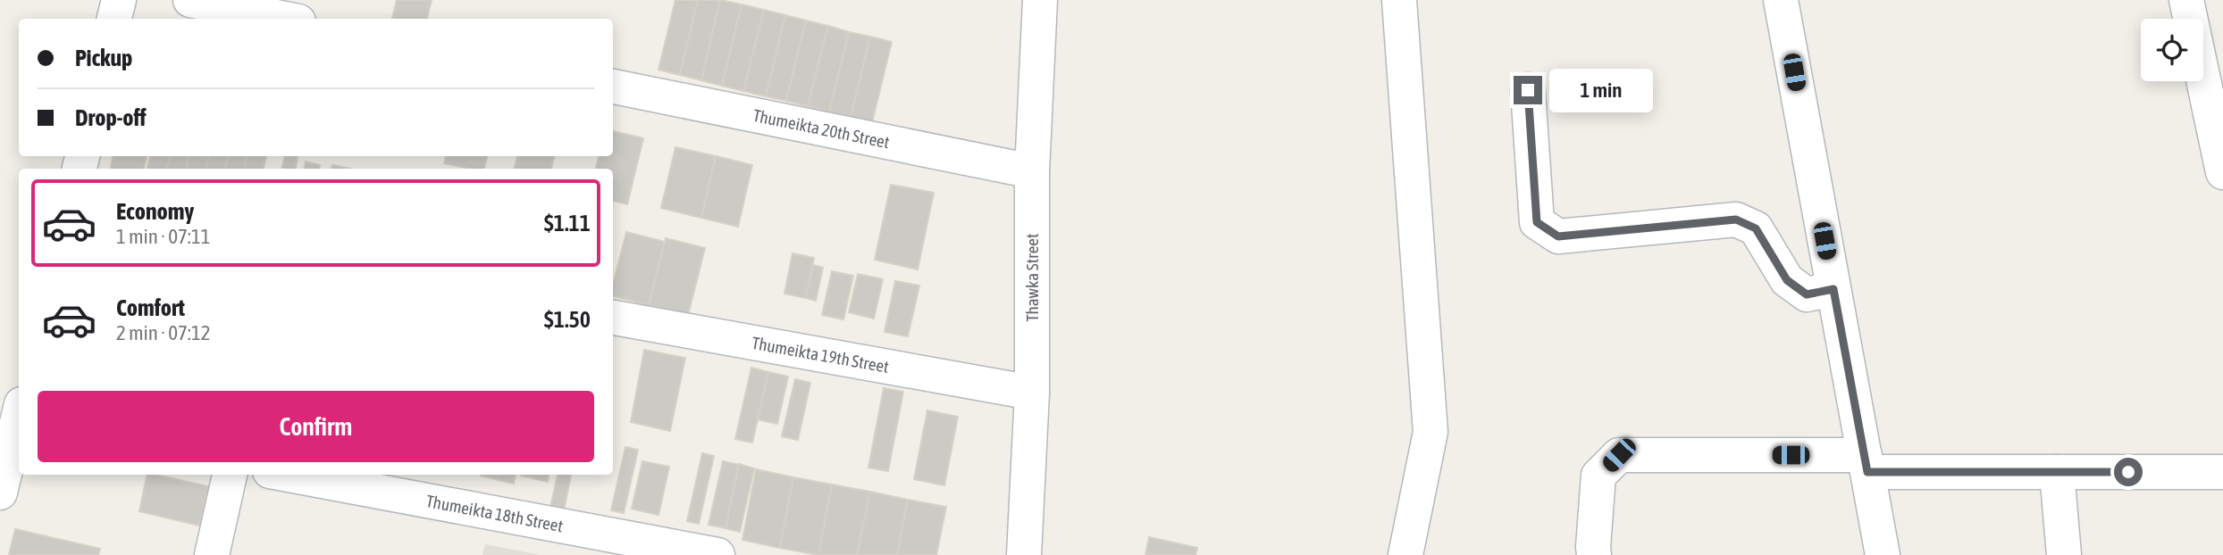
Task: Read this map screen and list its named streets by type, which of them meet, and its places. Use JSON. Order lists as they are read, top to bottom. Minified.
{"streets":{"street":["Thumeikta 20th Street","Thawka Street","Thumeikta 19th Street","Thumeikta 18th Street"]},"crossings":[["Thumeikta 20th Street","Thawka Street"],["Thawka Street","Thumeikta 19th Street"]],"page":{"banner":["Pickup","Drop-off"],"bubble":"1 min","list":[{"name":"Economy","note":"1 min · 07:11","value":"$1.11"},{"name":"Comfort","note":"2 min · 07:12","value":"$1.50"}],"buttons":"Confirm"}}
